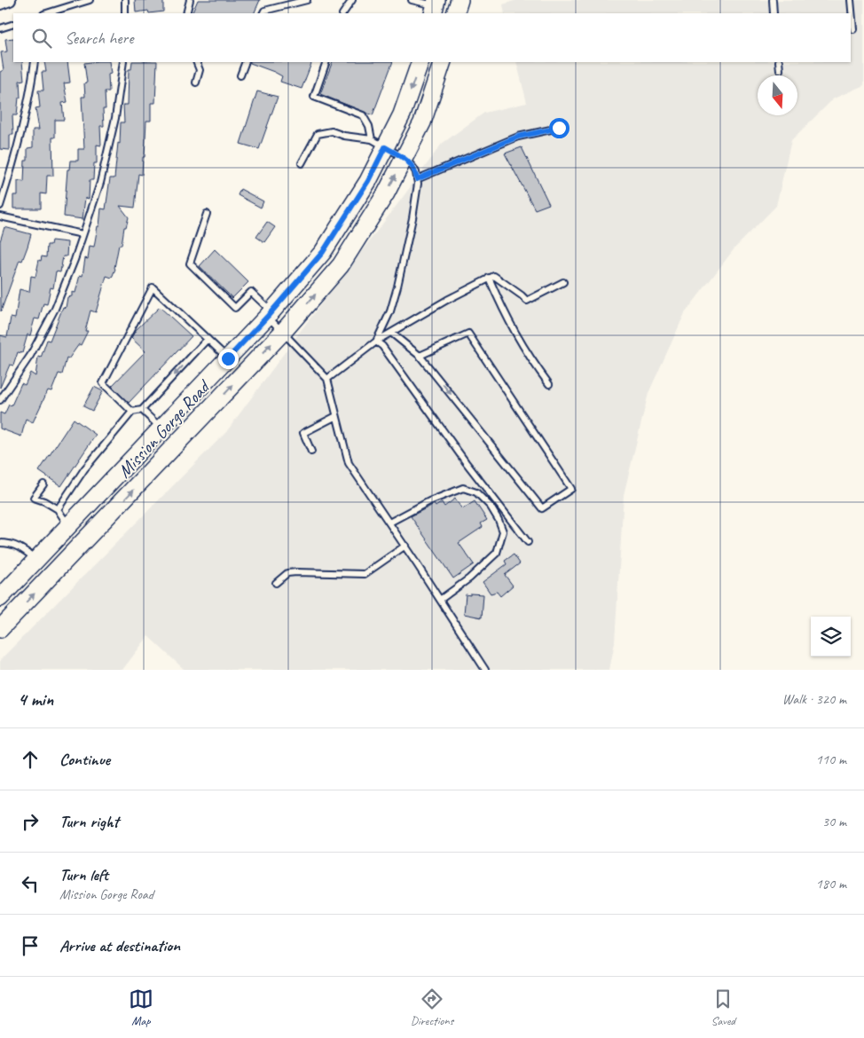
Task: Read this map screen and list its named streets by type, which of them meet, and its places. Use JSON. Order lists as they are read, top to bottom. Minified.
{"streets":{"main road":["Mission Gorge Road"]},"north":"bottom","page":{"search":"Search here","heading":["4 min","Walk · 320 m"],"list":[["Continue","110 m"],["Turn right","30 m"],["Turn left","Mission Gorge Road","180 m"],"Arrive at destination"],"nav":["Map","Directions","Saved"]}}
